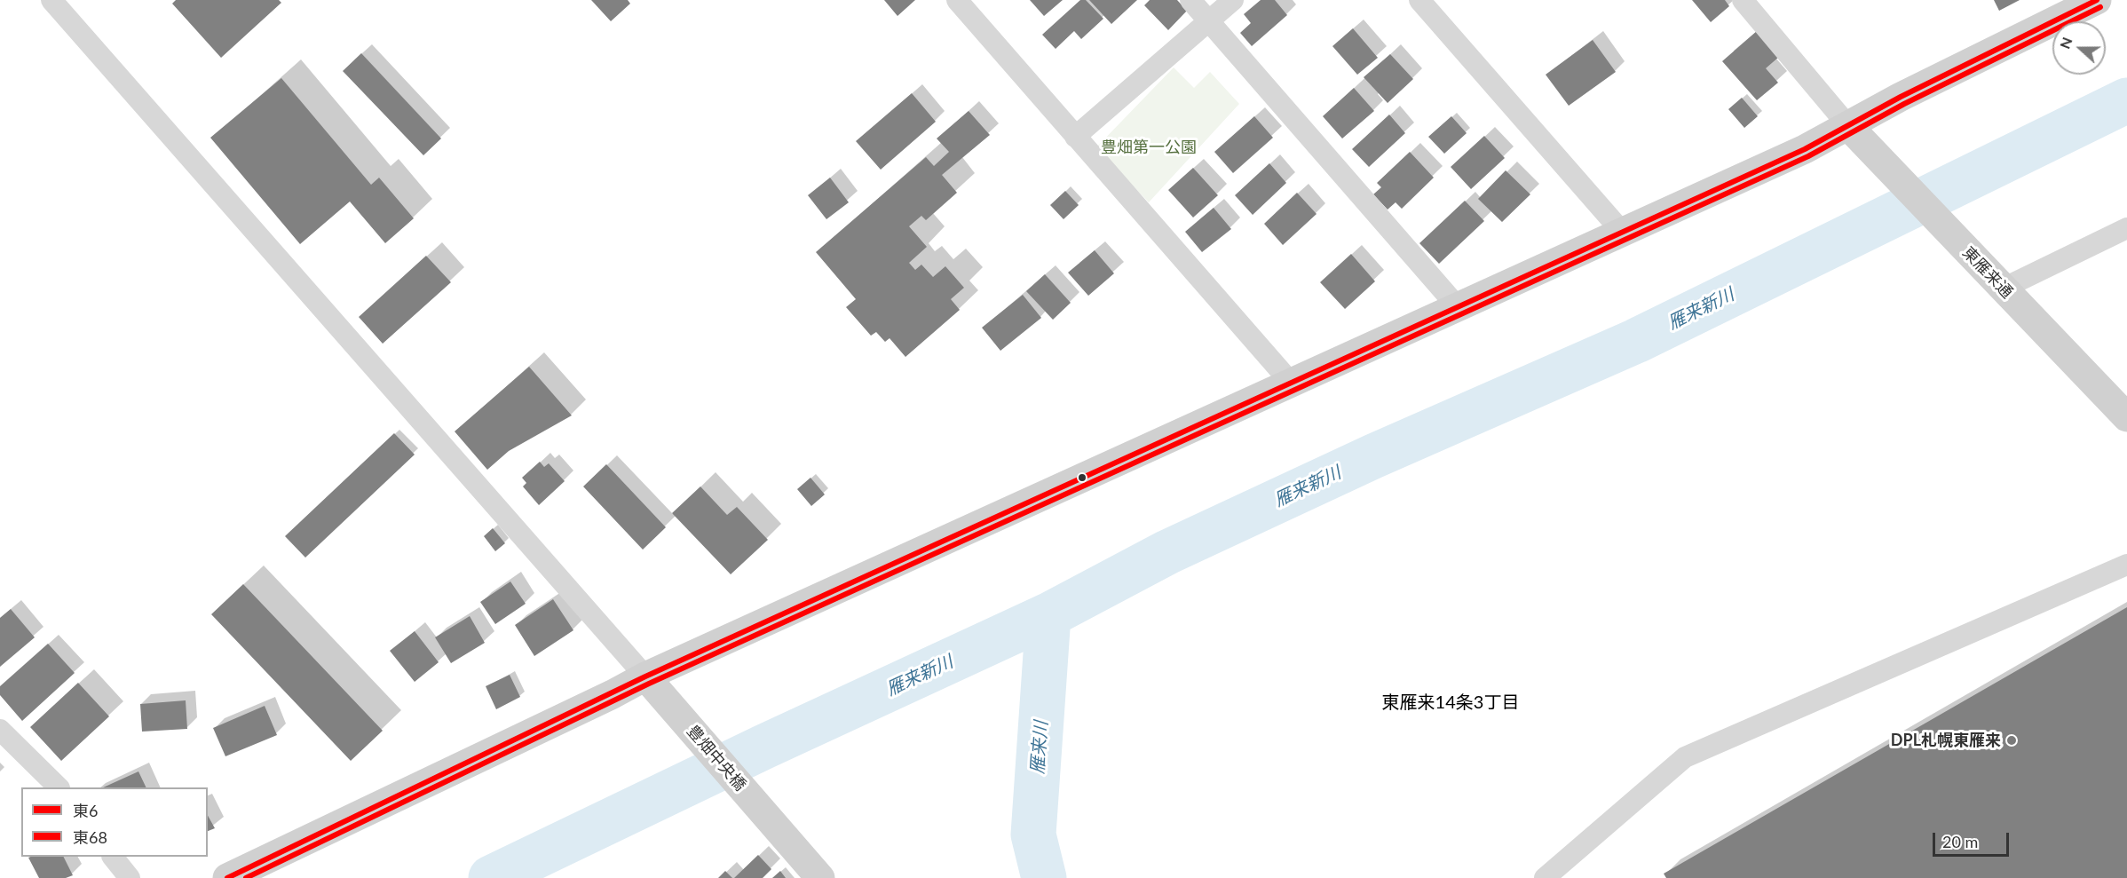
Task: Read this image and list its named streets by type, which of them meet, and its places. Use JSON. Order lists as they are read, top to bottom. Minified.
{"streets":{"street":["東雁来通","豊畑中央橋"]},"districts":["東雁来14条3丁目"],"water":["雁来新川","雁来川"],"parks":["豊畑第一公園"],"places":["DPL札幌東雁来"],"lines":["transit line 東6","transit line 東68"],"legend":["東6","東68"],"scale_bar":"20 m","north":"left"}
